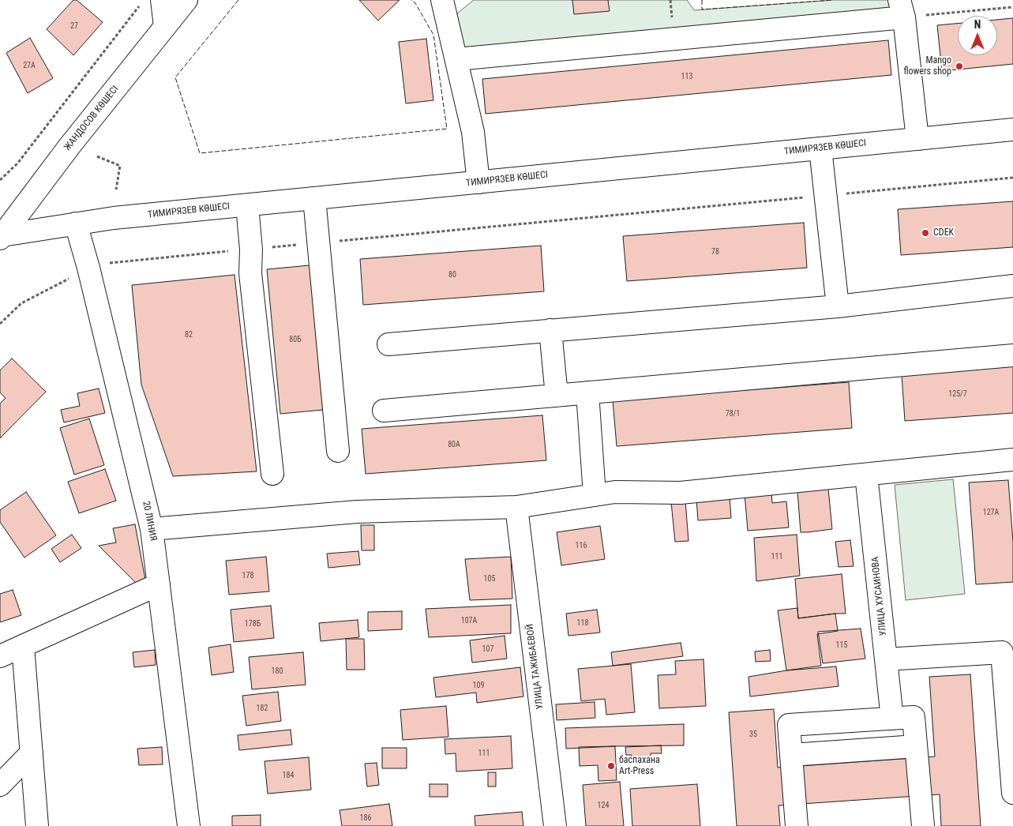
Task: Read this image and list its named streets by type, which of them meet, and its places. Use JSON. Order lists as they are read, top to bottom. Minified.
{"streets":{"street":["ЖАНДОСОВ КӨШЕСІ","ТИМИРЯЗЕВ КӨШЕСІ","20 ЛИНИЯ","УЛИЦА ХУСАИНОВА","УЛИЦА ТАЖИБАЕВОЙ"]},"crossings":[["ЖАНДОСОВ КӨШЕСІ","ТИМИРЯЗЕВ КӨШЕСІ"],["ТИМИРЯЗЕВ КӨШЕСІ","20 ЛИНИЯ"]],"places":["Mango flowers shop","CDEK","баспахана Art-Press"],"house_numbers":["27","27А","113","78","80","82","80Б","125/7","78/1","80А","127А","116","111","178","105","107А","118","178Б","115","107","180","109","182","35","111","184","124","186"],"north":"top"}
